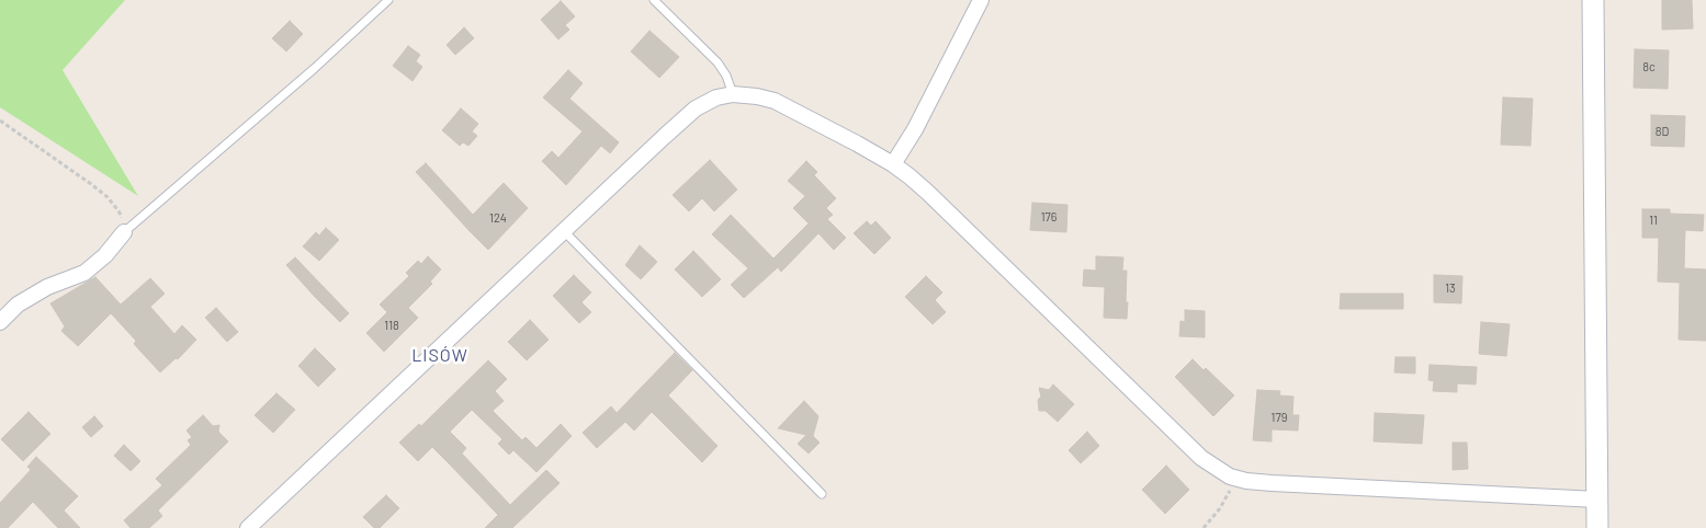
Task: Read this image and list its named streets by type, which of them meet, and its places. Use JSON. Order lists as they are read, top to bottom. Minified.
{"districts":["LISÓW"],"house_numbers":["8c","8D","176","124","11","13","118","179"]}
